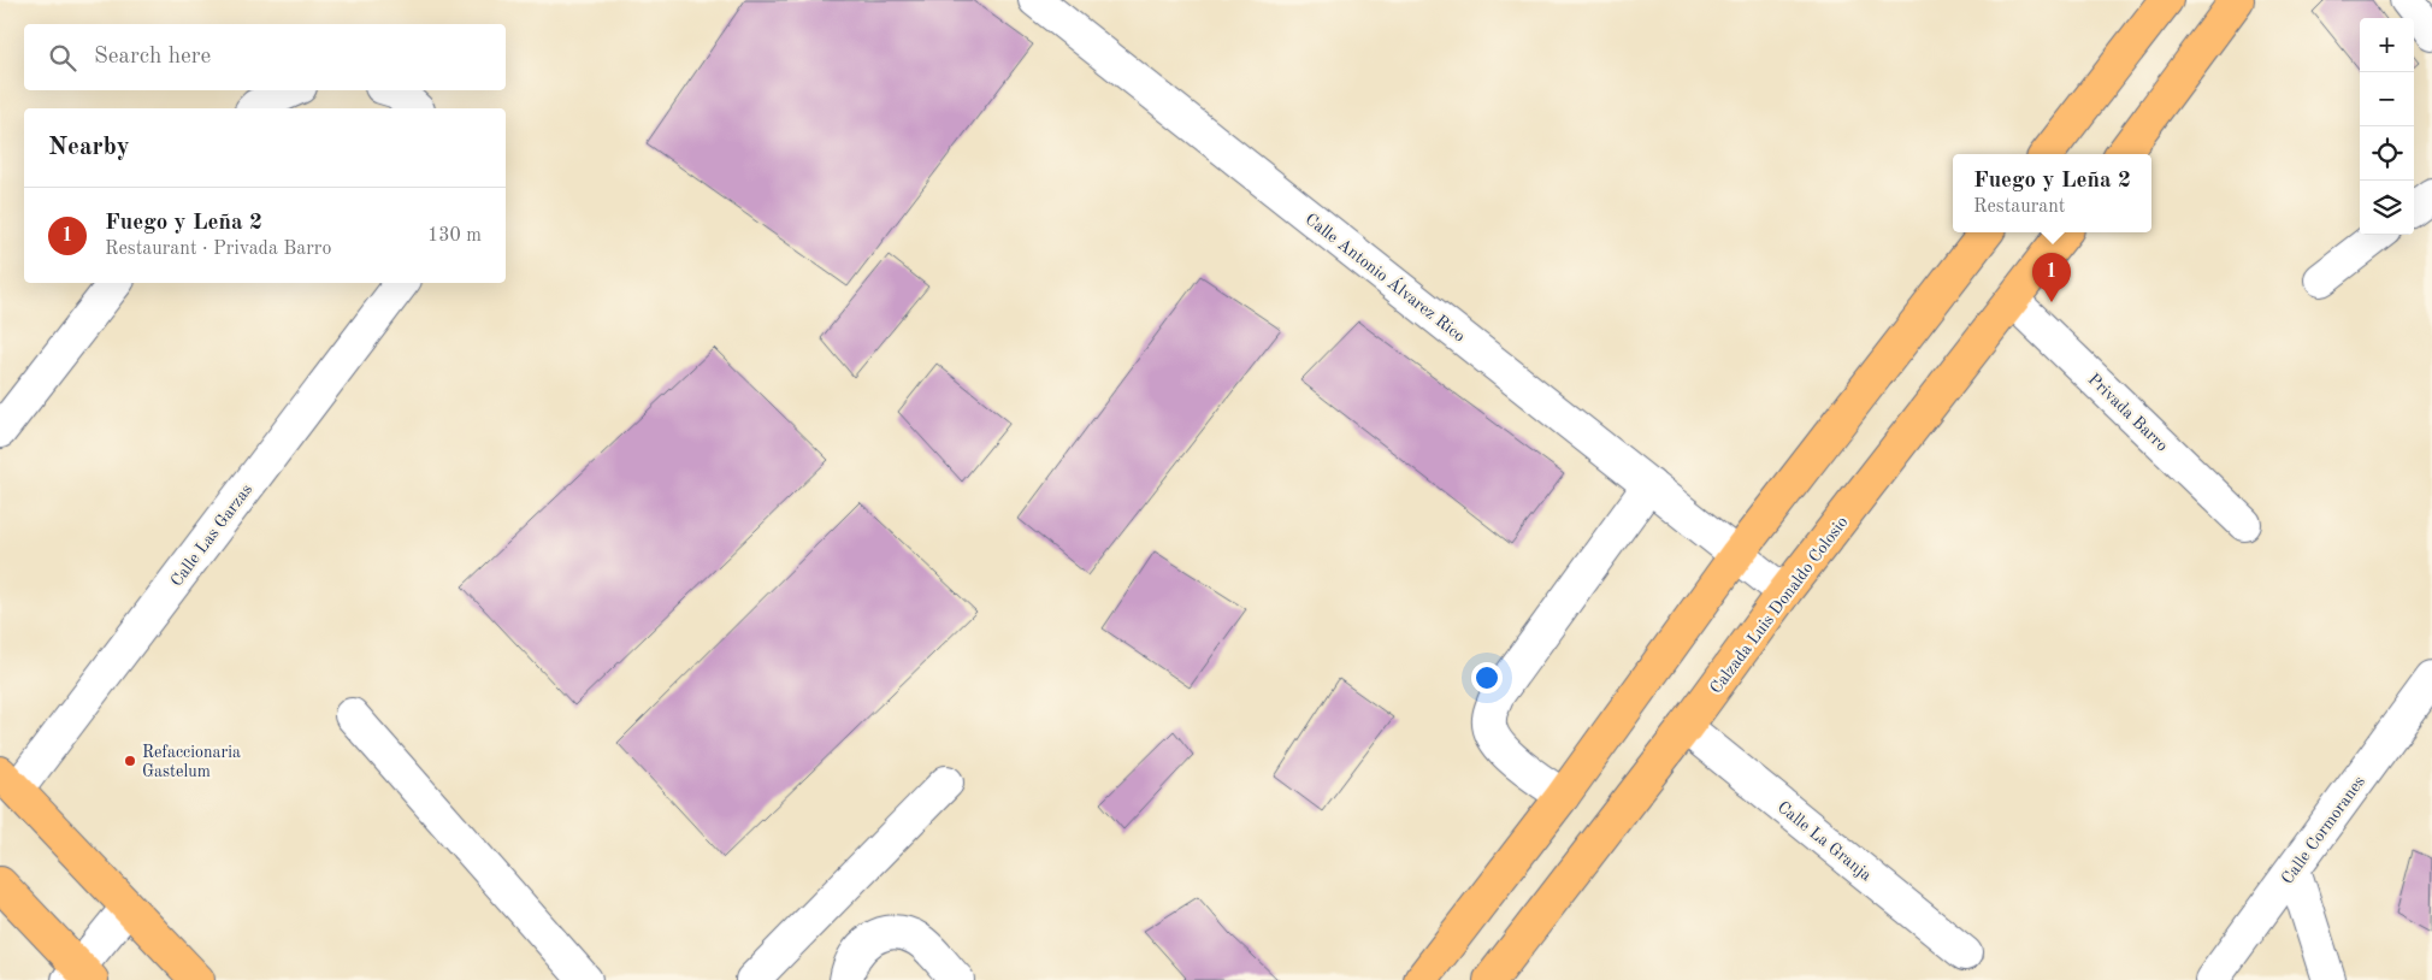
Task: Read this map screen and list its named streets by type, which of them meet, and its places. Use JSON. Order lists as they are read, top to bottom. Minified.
{"streets":{"main road":["Calzada Luis Donaldo Colosio"],"street":["Calle Antonio Álvarez Rico","Privada Barro","Calle Las Garzas","Calle Cormoranes","Calle La Granja"]},"crossings":[["Calle Antonio Álvarez Rico","Calzada Luis Donaldo Colosio"],["Privada Barro","Calzada Luis Donaldo Colosio"],["Calzada Luis Donaldo Colosio","Calle La Granja"]],"places":["Refaccionaria Gastelum"],"page":{"map_buttons":["+","−"],"search":"Search here","heading":"Nearby","popup":["Fuego y Leña 2","Restaurant"],"list":[{"mark":"1","name":"Fuego y Leña 2","note":"Restaurant · Privada Barro","value":"130 m"}],"pins":"1"}}
